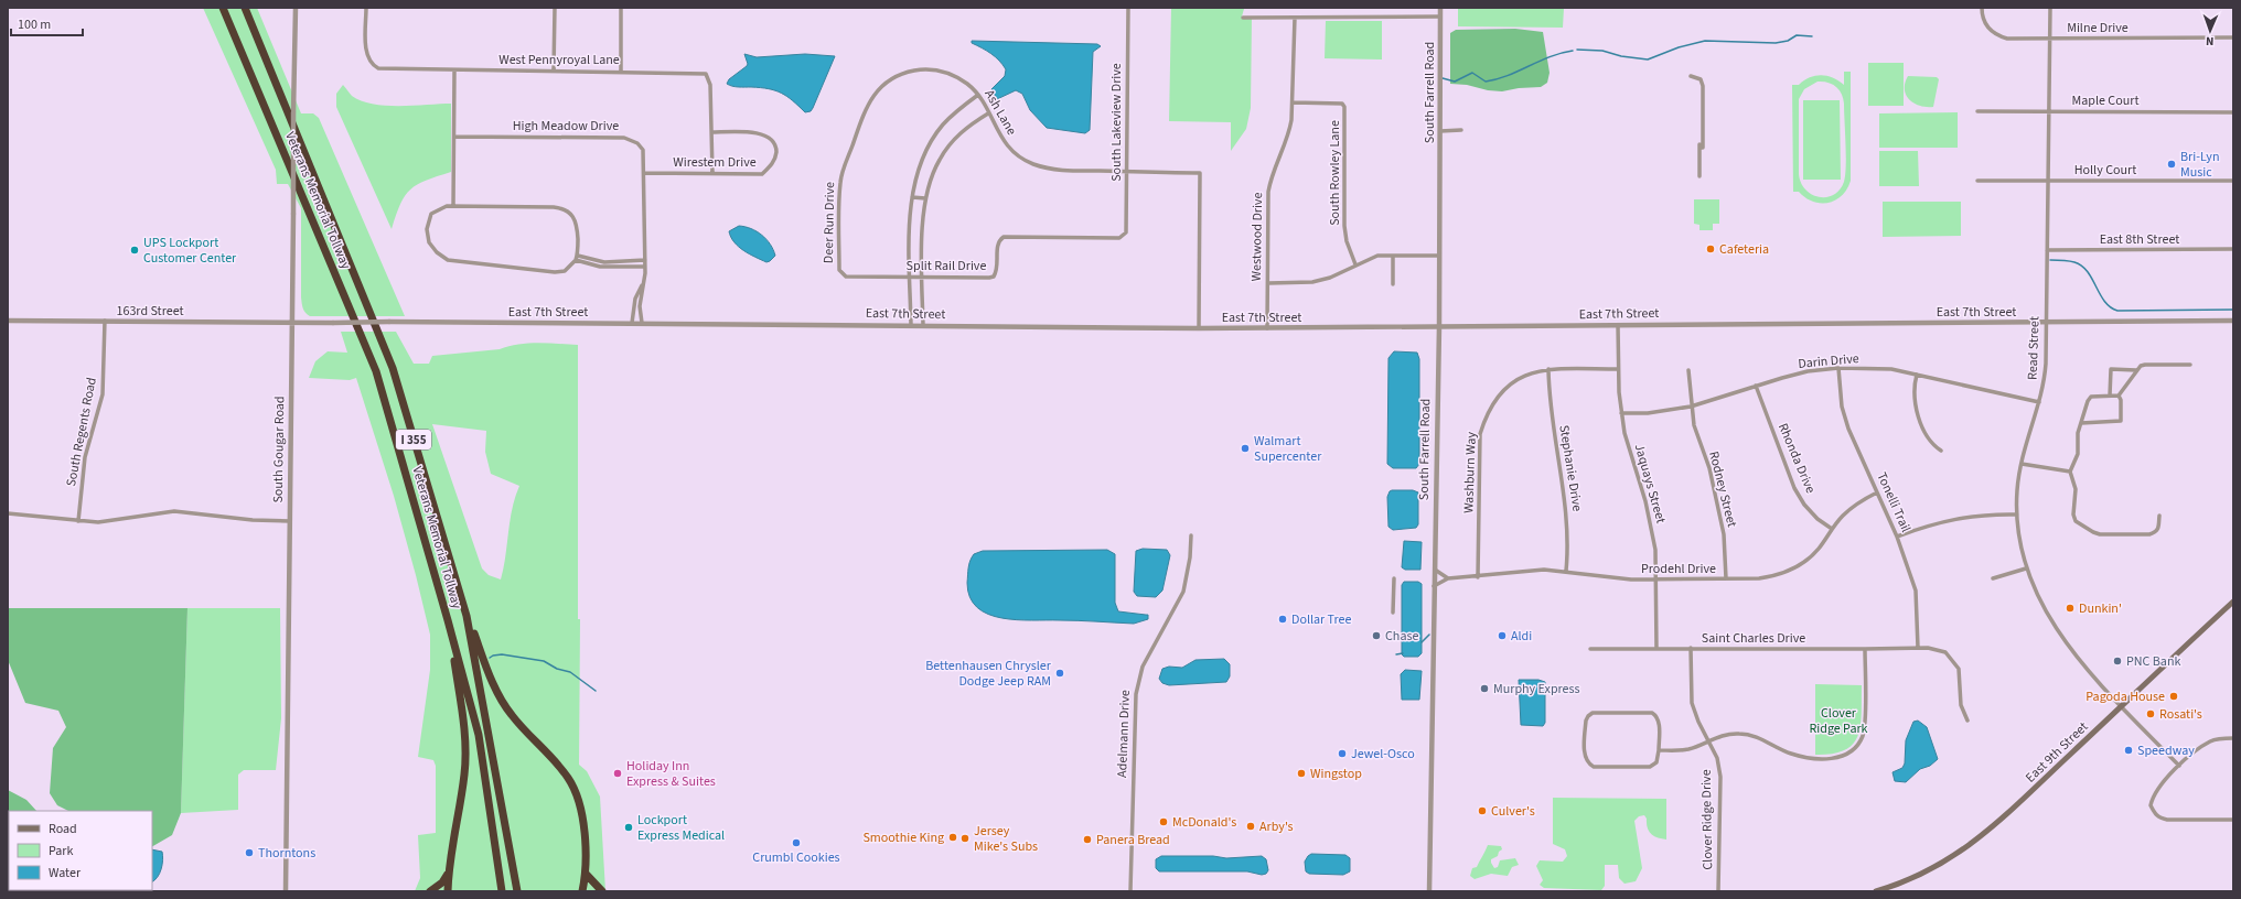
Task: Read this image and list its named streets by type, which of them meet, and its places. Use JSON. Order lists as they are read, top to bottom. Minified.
{"streets":{"highway":["Veterans Memorial Tollway","I 355"],"main road":["East 9th Street"],"street":["Milne Drive","West Pennyroyal Lane","South Farrell Road","Maple Court","Ash Lane","South Lakeview Drive","High Meadow Drive","Wirestem Drive","Holly Court","South Rowley Lane","Deer Run Drive","Westwood Drive","East 8th Street","Split Rail Drive","163rd Street","East 7th Street","Read Street","Darin Drive","South Regents Road","South Gougar Road","Rhonda Drive","Stephanie Drive","Washburn Way","Jaquays Street","Rodney Street","Tonelli Trail","Prodehl Drive","Saint Charles Drive","Adelmann Drive","Clover Ridge Drive"]},"crossings":[["Milne Drive","Read Street"],["West Pennyroyal Lane","Wirestem Drive"],["South Farrell Road","East 7th Street"],["South Farrell Road","Prodehl Drive"],["Maple Court","Read Street"],["Ash Lane","South Lakeview Drive"],["Ash Lane","Deer Run Drive"],["Ash Lane","East 7th Street"],["South Lakeview Drive","Split Rail Drive"],["High Meadow Drive","Wirestem Drive"],["High Meadow Drive","East 7th Street"],["Holly Court","Read Street"],["South Rowley Lane","Westwood Drive"],["Deer Run Drive","Split Rail Drive"],["Westwood Drive","East 7th Street"],["East 8th Street","Read Street"],["163rd Street","East 7th Street"],["163rd Street","South Regents Road"],["163rd Street","South Gougar Road"],["East 7th Street","Read Street"],["East 7th Street","South Gougar Road"],["East 7th Street","Jaquays Street"],["Read Street","Darin Drive"],["Read Street","East 9th Street"],["Darin Drive","Rhonda Drive"],["Darin Drive","Jaquays Street"],["Darin Drive","Rodney Street"],["Darin Drive","Tonelli Trail"],["Rhonda Drive","Prodehl Drive"],["Stephanie Drive","Washburn Way"],["Stephanie Drive","Prodehl Drive"],["Washburn Way","Jaquays Street"],["Washburn Way","Prodehl Drive"],["Jaquays Street","Prodehl Drive"],["Jaquays Street","Saint Charles Drive"],["Rodney Street","Prodehl Drive"],["Tonelli Trail","Prodehl Drive"],["Tonelli Trail","Saint Charles Drive"],["Saint Charles Drive","Clover Ridge Drive"]],"parks":["Clover Ridge Park"],"places":["Bri-Lyn Music","Cafeteria","UPS Lockport Customer Center","Walmart Supercenter","Dunkin'","Dollar Tree","Chase","Aldi","PNC Bank","Bettenhausen Chrysler Dodge Jeep RAM","Murphy Express","Pagoda House","Rosati's","Speedway","Jewel-Osco","Holiday Inn Express & Suites","Wingstop","Culver's","McDonald's","Arby's","Lockport Express Medical","Smoothie King","Jersey Mike's Subs","Panera Bread","Crumbl Cookies","Thorntons"],"legend":["Road","Park","Water"],"scale_bar":"100 m","north":"bottom"}
